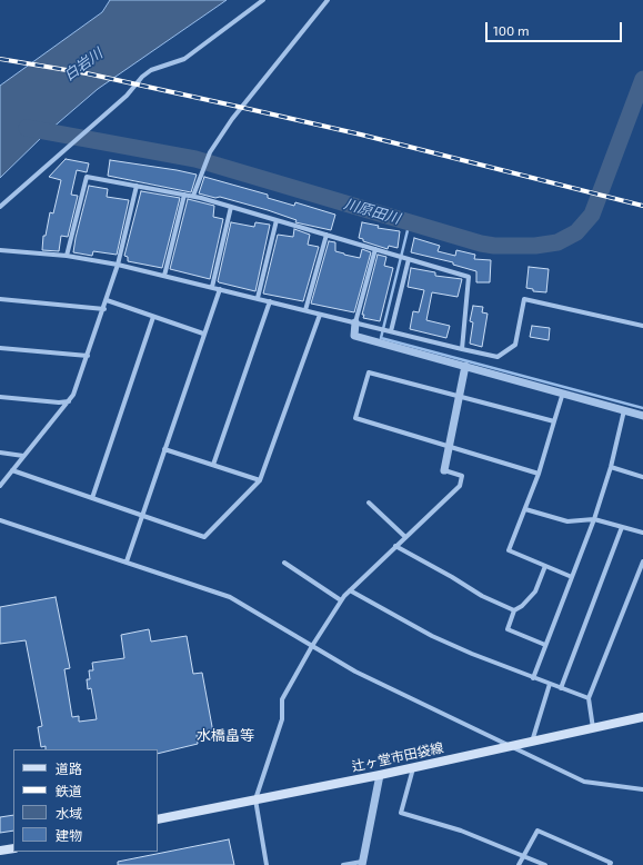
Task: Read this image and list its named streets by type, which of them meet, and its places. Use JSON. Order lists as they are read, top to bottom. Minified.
{"streets":{"main road":["辻ヶ堂市田袋線"]},"districts":["水橋畠等"],"water":["白岩川","川原田川"],"legend":["道路","鉄道","水域","建物"],"scale_bar":"100 m"}
